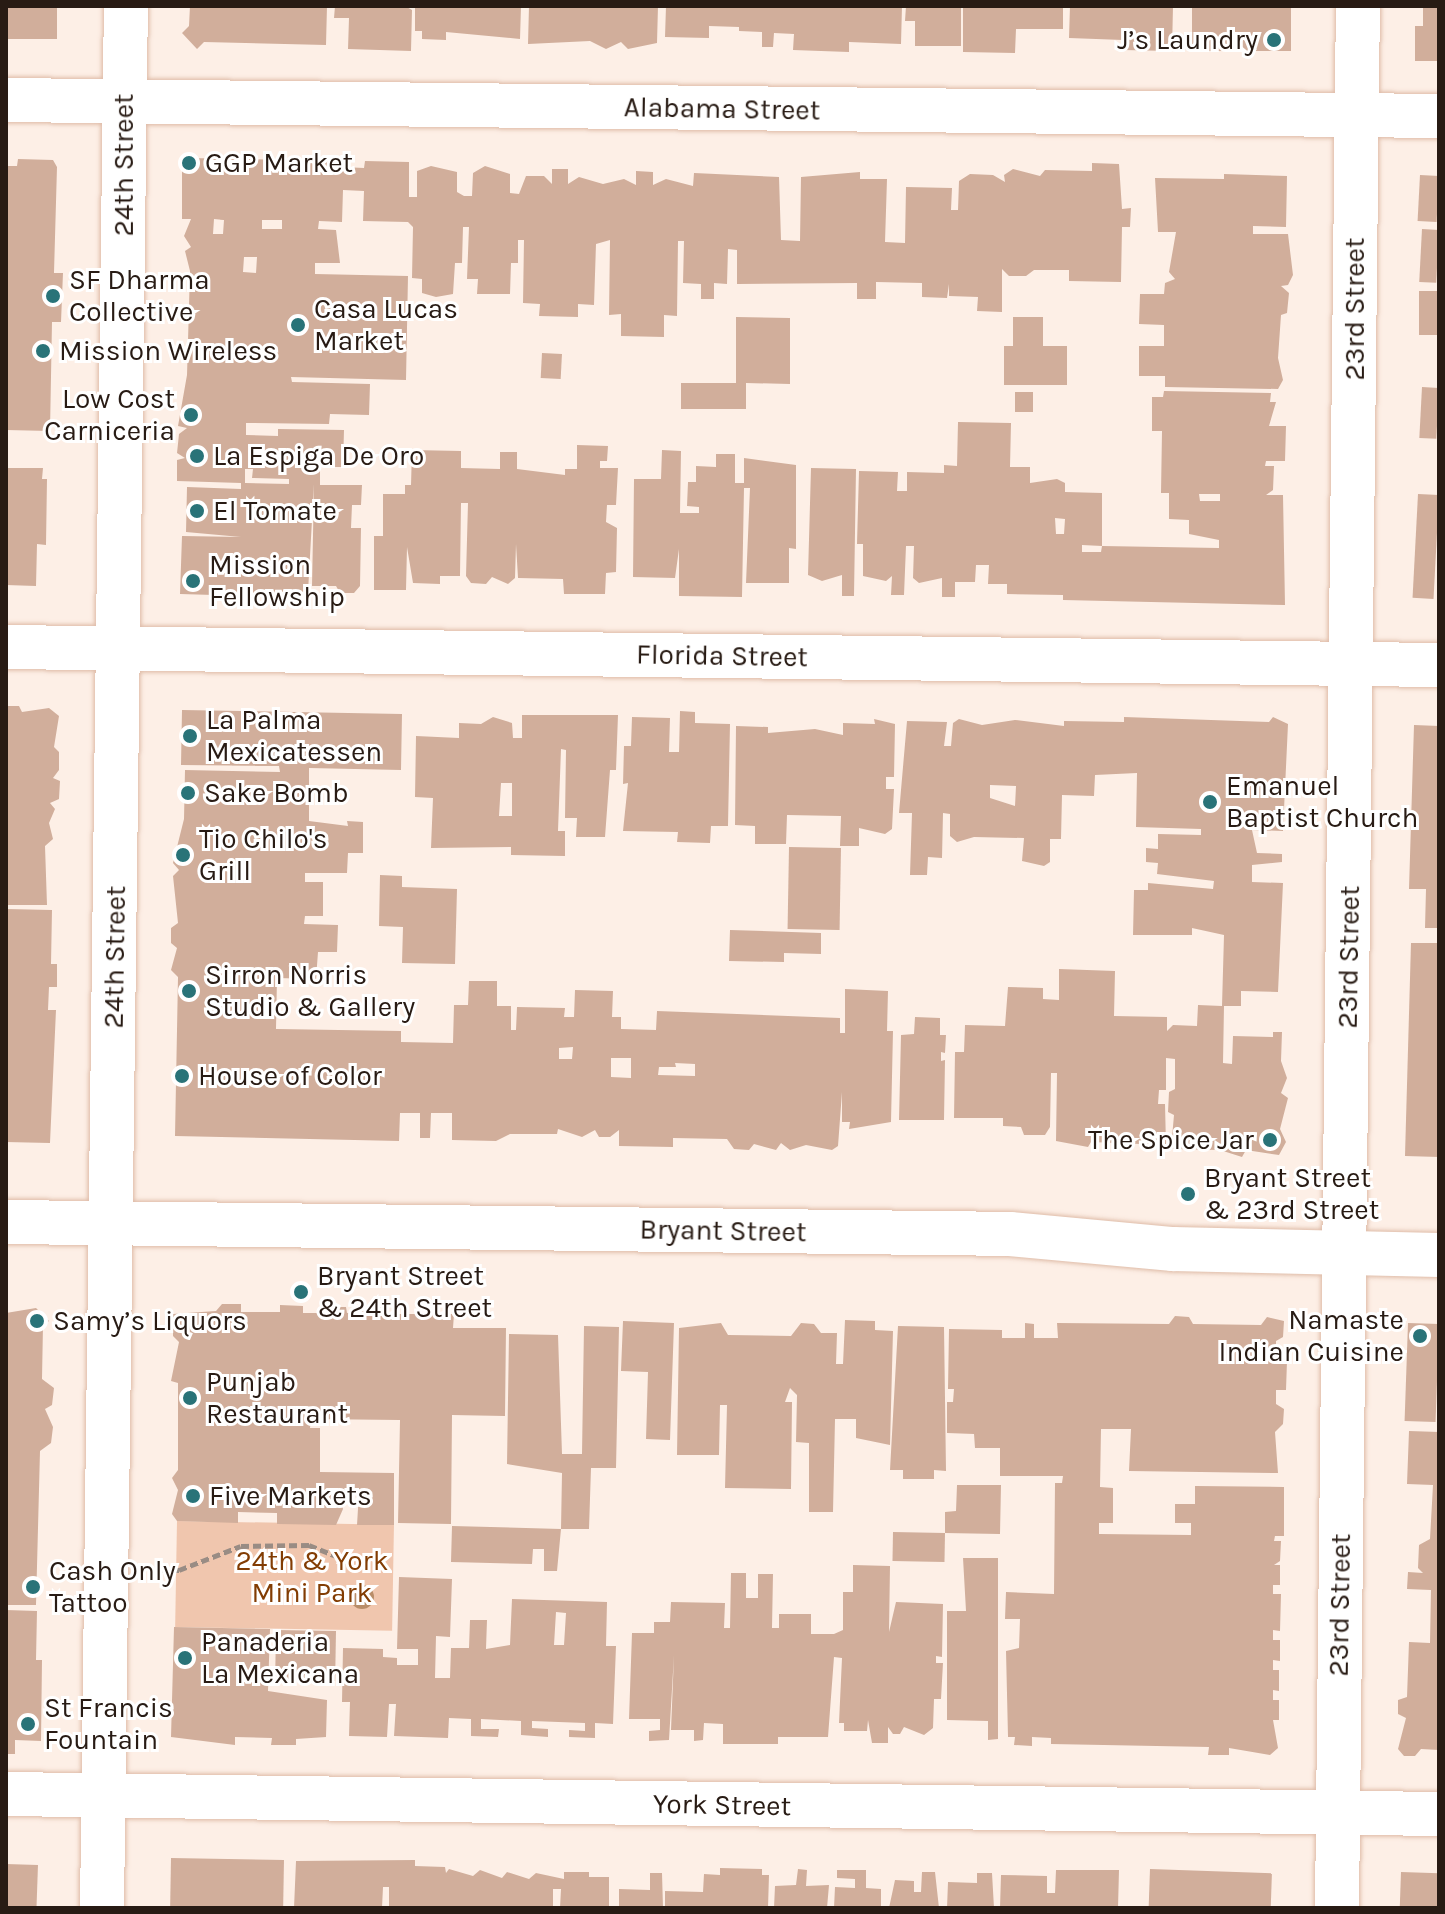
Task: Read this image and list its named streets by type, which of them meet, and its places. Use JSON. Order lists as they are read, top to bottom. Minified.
{"streets":{"street":["Alabama Street","24th Street","23rd Street","Florida Street","Bryant Street","York Street"]},"crossings":[["Alabama Street","24th Street"],["Alabama Street","23rd Street"],["24th Street","Florida Street"],["24th Street","Bryant Street"],["24th Street","York Street"],["23rd Street","Florida Street"],["23rd Street","Bryant Street"],["23rd Street","York Street"]],"parks":["24th & York Mini Park"],"places":["J’s Laundry","GGP Market","SF Dharma Collective","Casa Lucas Market","Mission Wireless","Low Cost Carniceria","La Espiga De Oro","El Tomate","Mission Fellowship","La Palma Mexicatessen","Sake Bomb","Emanuel Baptist Church","Tio Chilo's Grill","Sirron Norris Studio & Gallery","House of Color","The Spice Jar","Bryant Street & 23rd Street","Bryant Street & 24th Street","Samy’s Liquors","Namaste Indian Cuisine","Punjab Restaurant","Five Markets","Cash Only Tattoo","Panaderia La Mexicana","St Francis Fountain"]}
